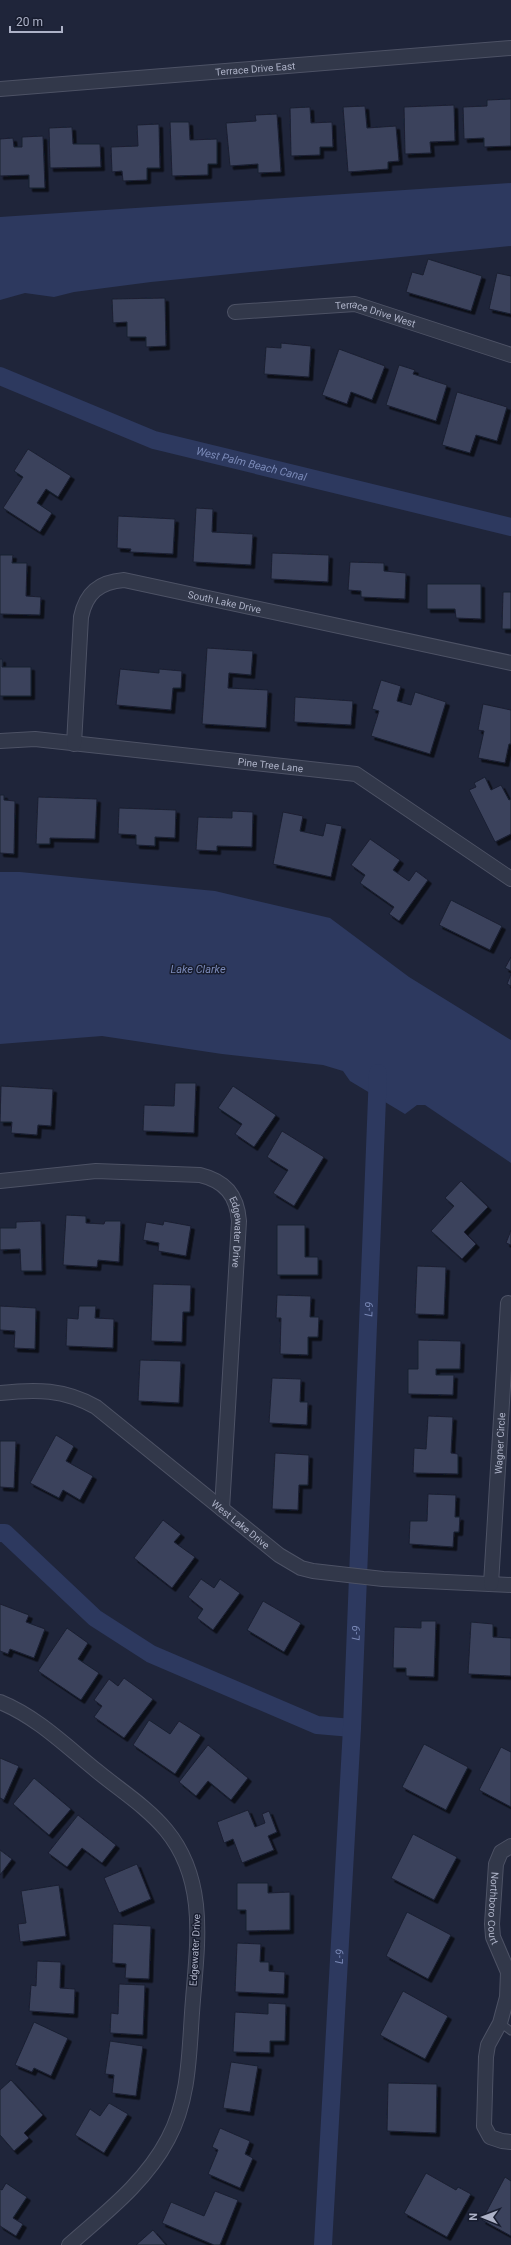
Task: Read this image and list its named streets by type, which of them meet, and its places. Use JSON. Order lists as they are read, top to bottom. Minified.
{"streets":{"street":["Terrace Drive East","Terrace Drive West","South Lake Drive","Pine Tree Lane","Edgewater Drive","Wagner Circle","West Lake Drive","Northboro Court"]},"crossings":[["South Lake Drive","Pine Tree Lane"],["Edgewater Drive","West Lake Drive"],["Wagner Circle","West Lake Drive"]],"water":["West Palm Beach Canal","Lake Clarke","L-9"],"scale_bar":"20 m","north":"left"}
